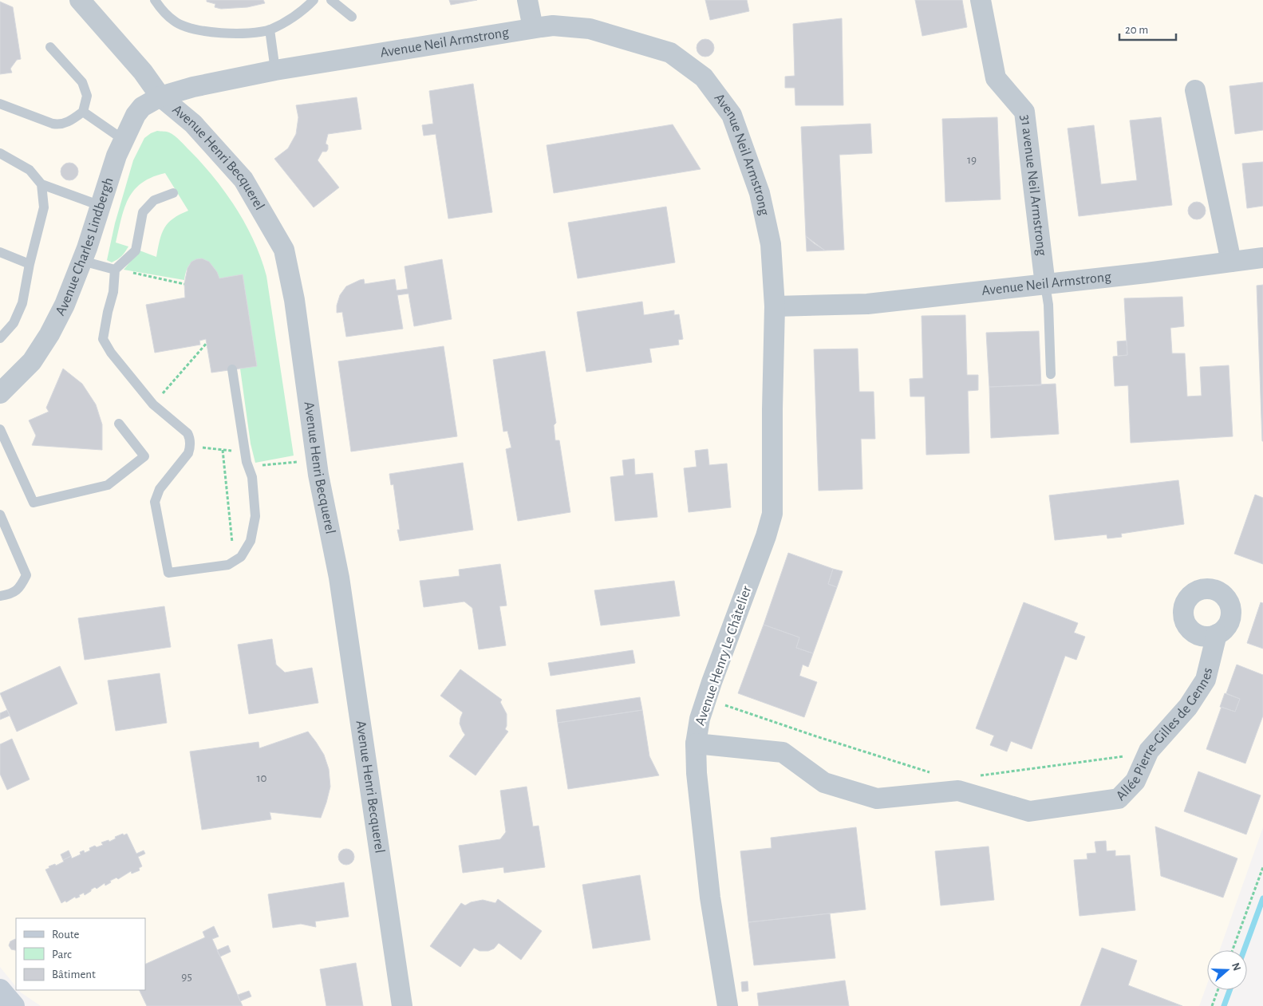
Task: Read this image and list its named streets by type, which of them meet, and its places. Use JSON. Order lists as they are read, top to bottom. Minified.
{"streets":{"street":["Avenue Neil Armstrong","Avenue Henri Becquerel","31 avenue Neil Armstrong","Avenue Charles Lindbergh","Avenue Henry Le Châtelier","Allée Pierre-Gilles de Gennes"]},"crossings":[["Avenue Neil Armstrong","Avenue Henri Becquerel"],["Avenue Neil Armstrong","31 avenue Neil Armstrong"],["Avenue Neil Armstrong","Avenue Charles Lindbergh"],["Avenue Neil Armstrong","Avenue Henry Le Châtelier"],["Avenue Henri Becquerel","Avenue Charles Lindbergh"],["Avenue Henry Le Châtelier","Allée Pierre-Gilles de Gennes"]],"house_numbers":["19","10","95"],"legend":["Route","Parc","Bâtiment"],"scale_bar":"20 m","north":"right"}
